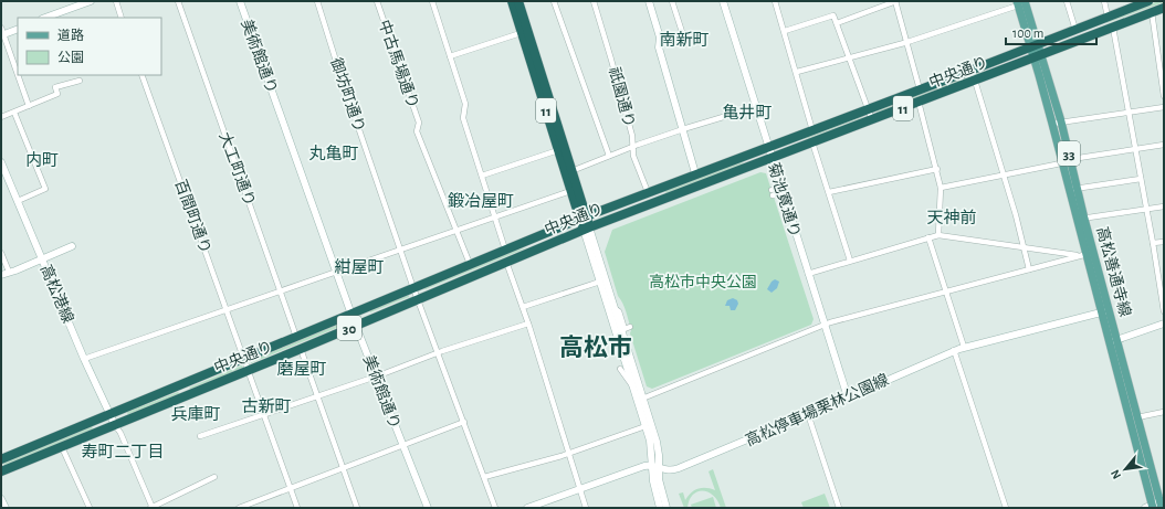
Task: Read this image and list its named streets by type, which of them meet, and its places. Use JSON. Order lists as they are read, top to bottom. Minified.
{"streets":{"highway":["中央通り","11","30"],"main road":["33","高松善通寺線"],"street":["美術館通り","中古馬場通り","御坊町通り","祇園通り","大工町通り","菊池寛通り","百間町通り","高松港線","高松停車場栗林公園線"]},"crossings":[["美術館通り","中央通り"],["中古馬場通り","中央通り"],["中央通り","御坊町通り"],["中央通り","祇園通り"],["中央通り","11"],["中央通り","大工町通り"],["中央通り","菊池寛通り"],["中央通り","百間町通り"],["中央通り","高松善通寺線"],["中央通り","高松港線"],["菊池寛通り","高松停車場栗林公園線"],["高松善通寺線","高松停車場栗林公園線"]],"districts":["南新町","亀井町","丸亀町","内町","鍛冶屋町","天神前","紺屋町","高松市","磨屋町","古新町","兵庫町","寿町二丁目"],"parks":["高松市中央公園"],"legend":["道路","公園"],"scale_bar":"100 m","north":"bottom left"}
